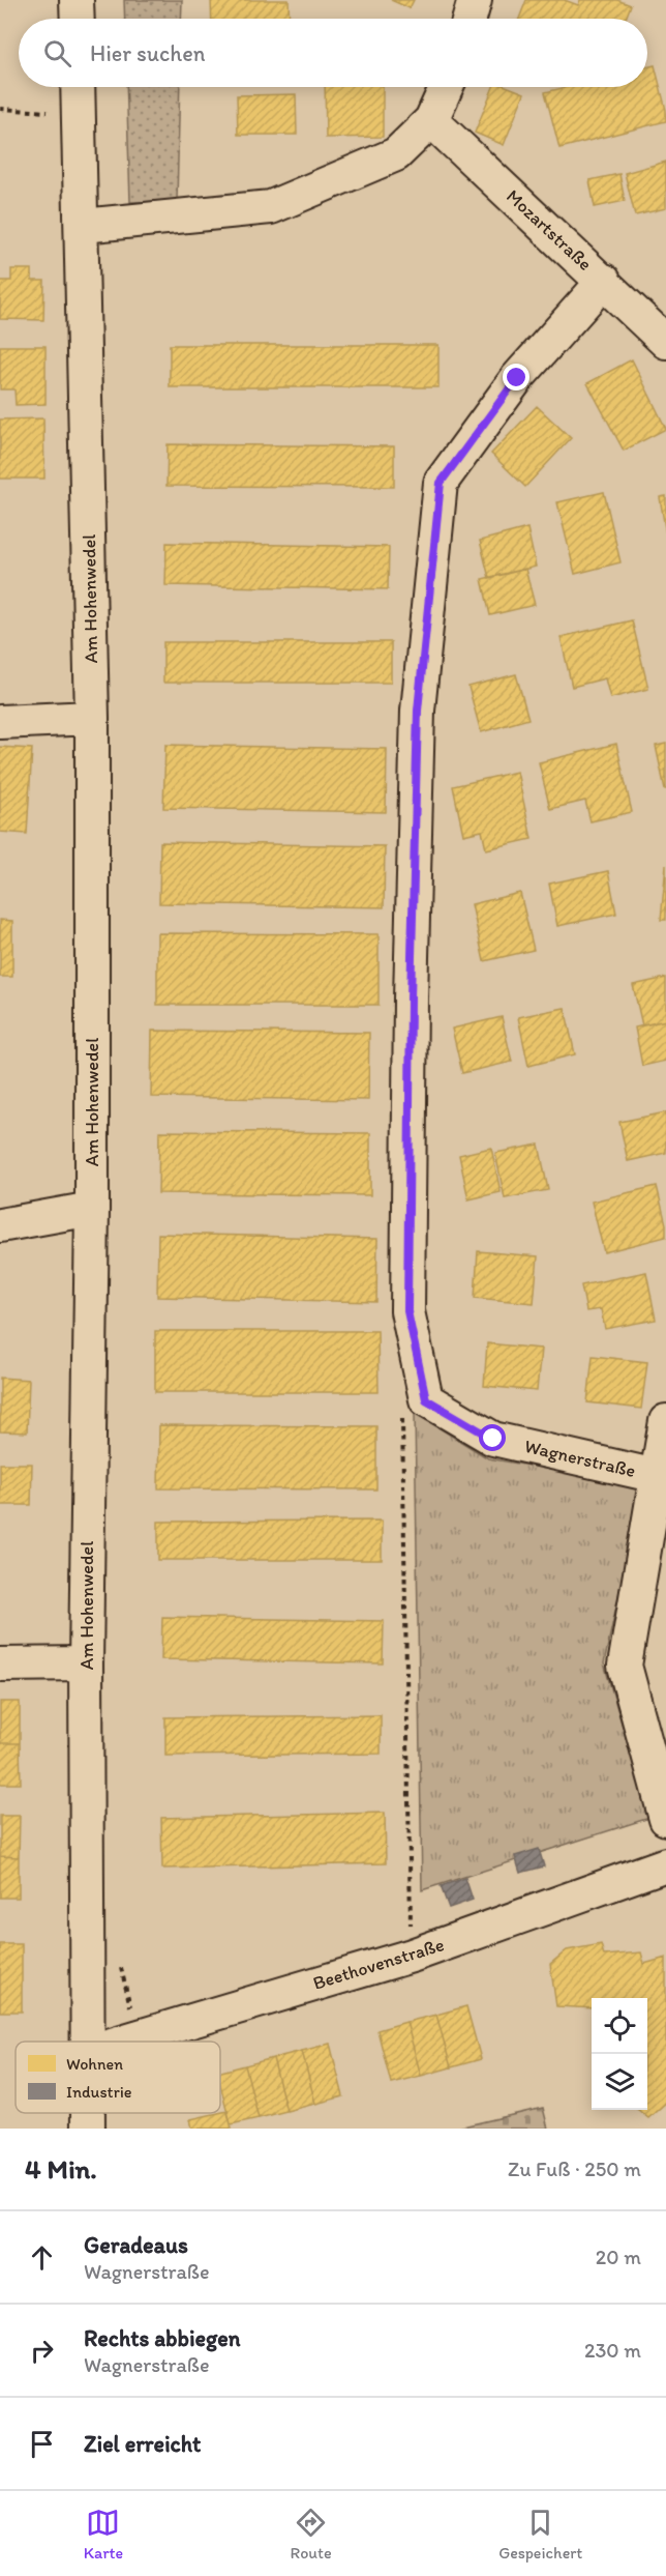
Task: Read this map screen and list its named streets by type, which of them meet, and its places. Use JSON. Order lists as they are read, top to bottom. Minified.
{"streets":{"street":["Mozartstraße","Am Hohenwedel","Wagnerstraße","Beethovenstraße"]},"crossings":[["Mozartstraße","Wagnerstraße"]],"legend":["Wohnen","Industrie"],"page":{"search":"Hier suchen","heading":["4 Min.","Zu Fuß · 250 m"],"list":[["Geradeaus","Wagnerstraße","20 m"],["Rechts abbiegen","Wagnerstraße","230 m"],"Ziel erreicht"],"nav":["Karte","Route","Gespeichert"]}}
